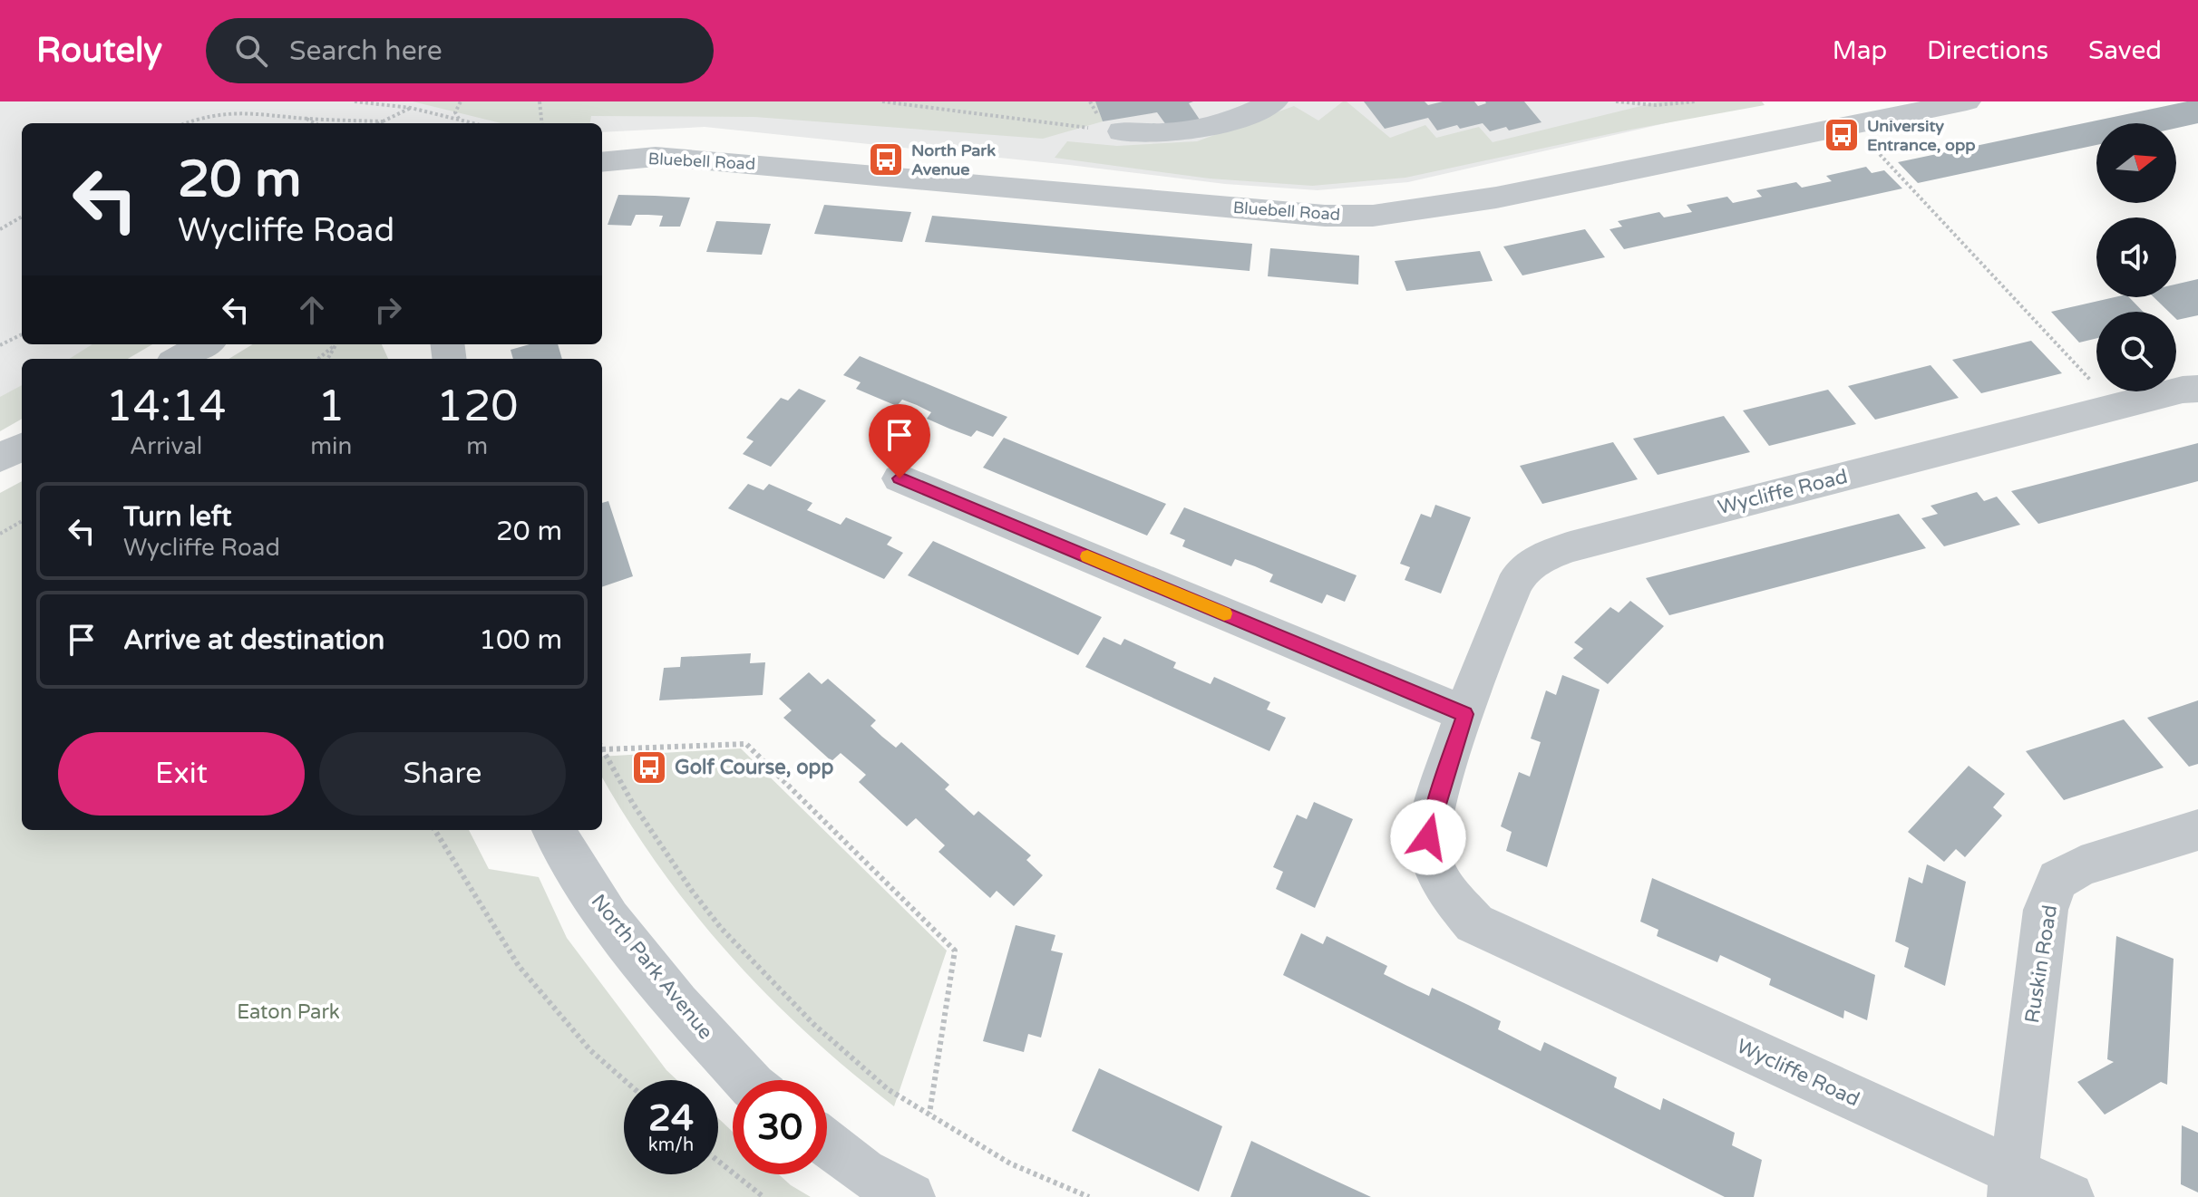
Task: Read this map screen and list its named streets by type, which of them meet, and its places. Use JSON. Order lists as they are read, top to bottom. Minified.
{"streets":{"street":["Bluebell Road","Wycliffe Road","Ruskin Road","North Park Avenue"]},"crossings":[["Wycliffe Road","Ruskin Road"]],"parks":["Eaton Park"],"places":{"bus stop":["University Entrance, opp","North Park Avenue","Golf Course, opp"]},"north":"right","page":{"header":"Routely","search":"Search here","nav":["Map","Directions","Saved"],"turn":["20 m","Wycliffe Road"],"eta":["14:14","Arrival","1","min","120","m"],"list":[{"name":"Turn left","note":"Wycliffe Road","value":"20 m"},{"name":"Arrive at destination","value":"100 m"}],"buttons":["Exit","Share"],"speed":"24 km/h","limit":"30"}}
